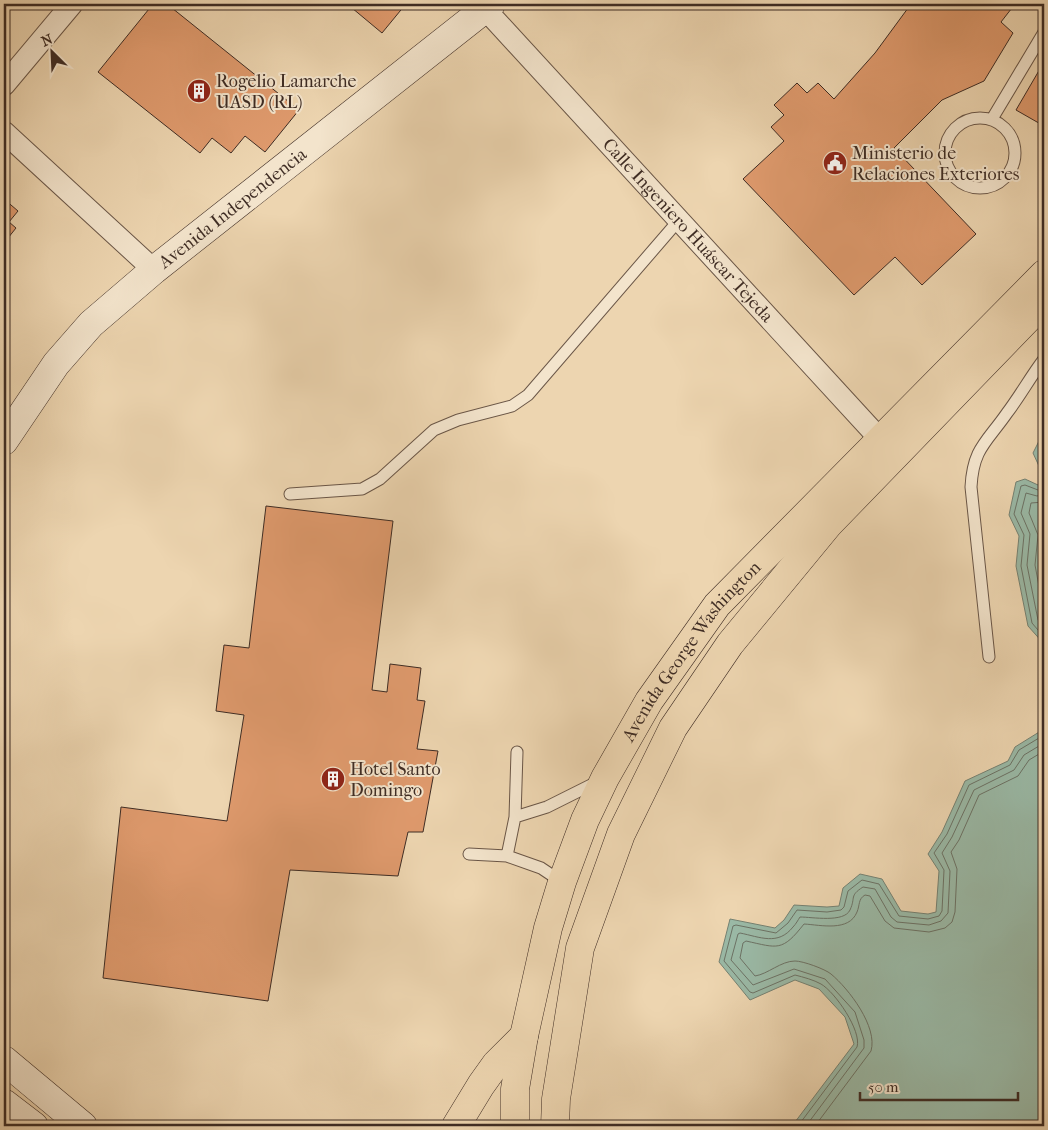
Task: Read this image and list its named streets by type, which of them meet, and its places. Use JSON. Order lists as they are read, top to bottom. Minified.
{"streets":{"highway":["Avenida George Washington"],"main road":["Avenida Independencia"],"street":["Calle Ingeniero Huáscar Tejeda"]},"crossings":[["Avenida Independencia","Calle Ingeniero Huáscar Tejeda"],["Calle Ingeniero Huáscar Tejeda","Avenida George Washington"]],"places":{"building":["Rogelio Lamarche UASD (RL)","Hotel Santo Domingo"],"public building":["Ministerio de Relaciones Exteriores"]},"scale_bar":"50 m","north":"top left"}
